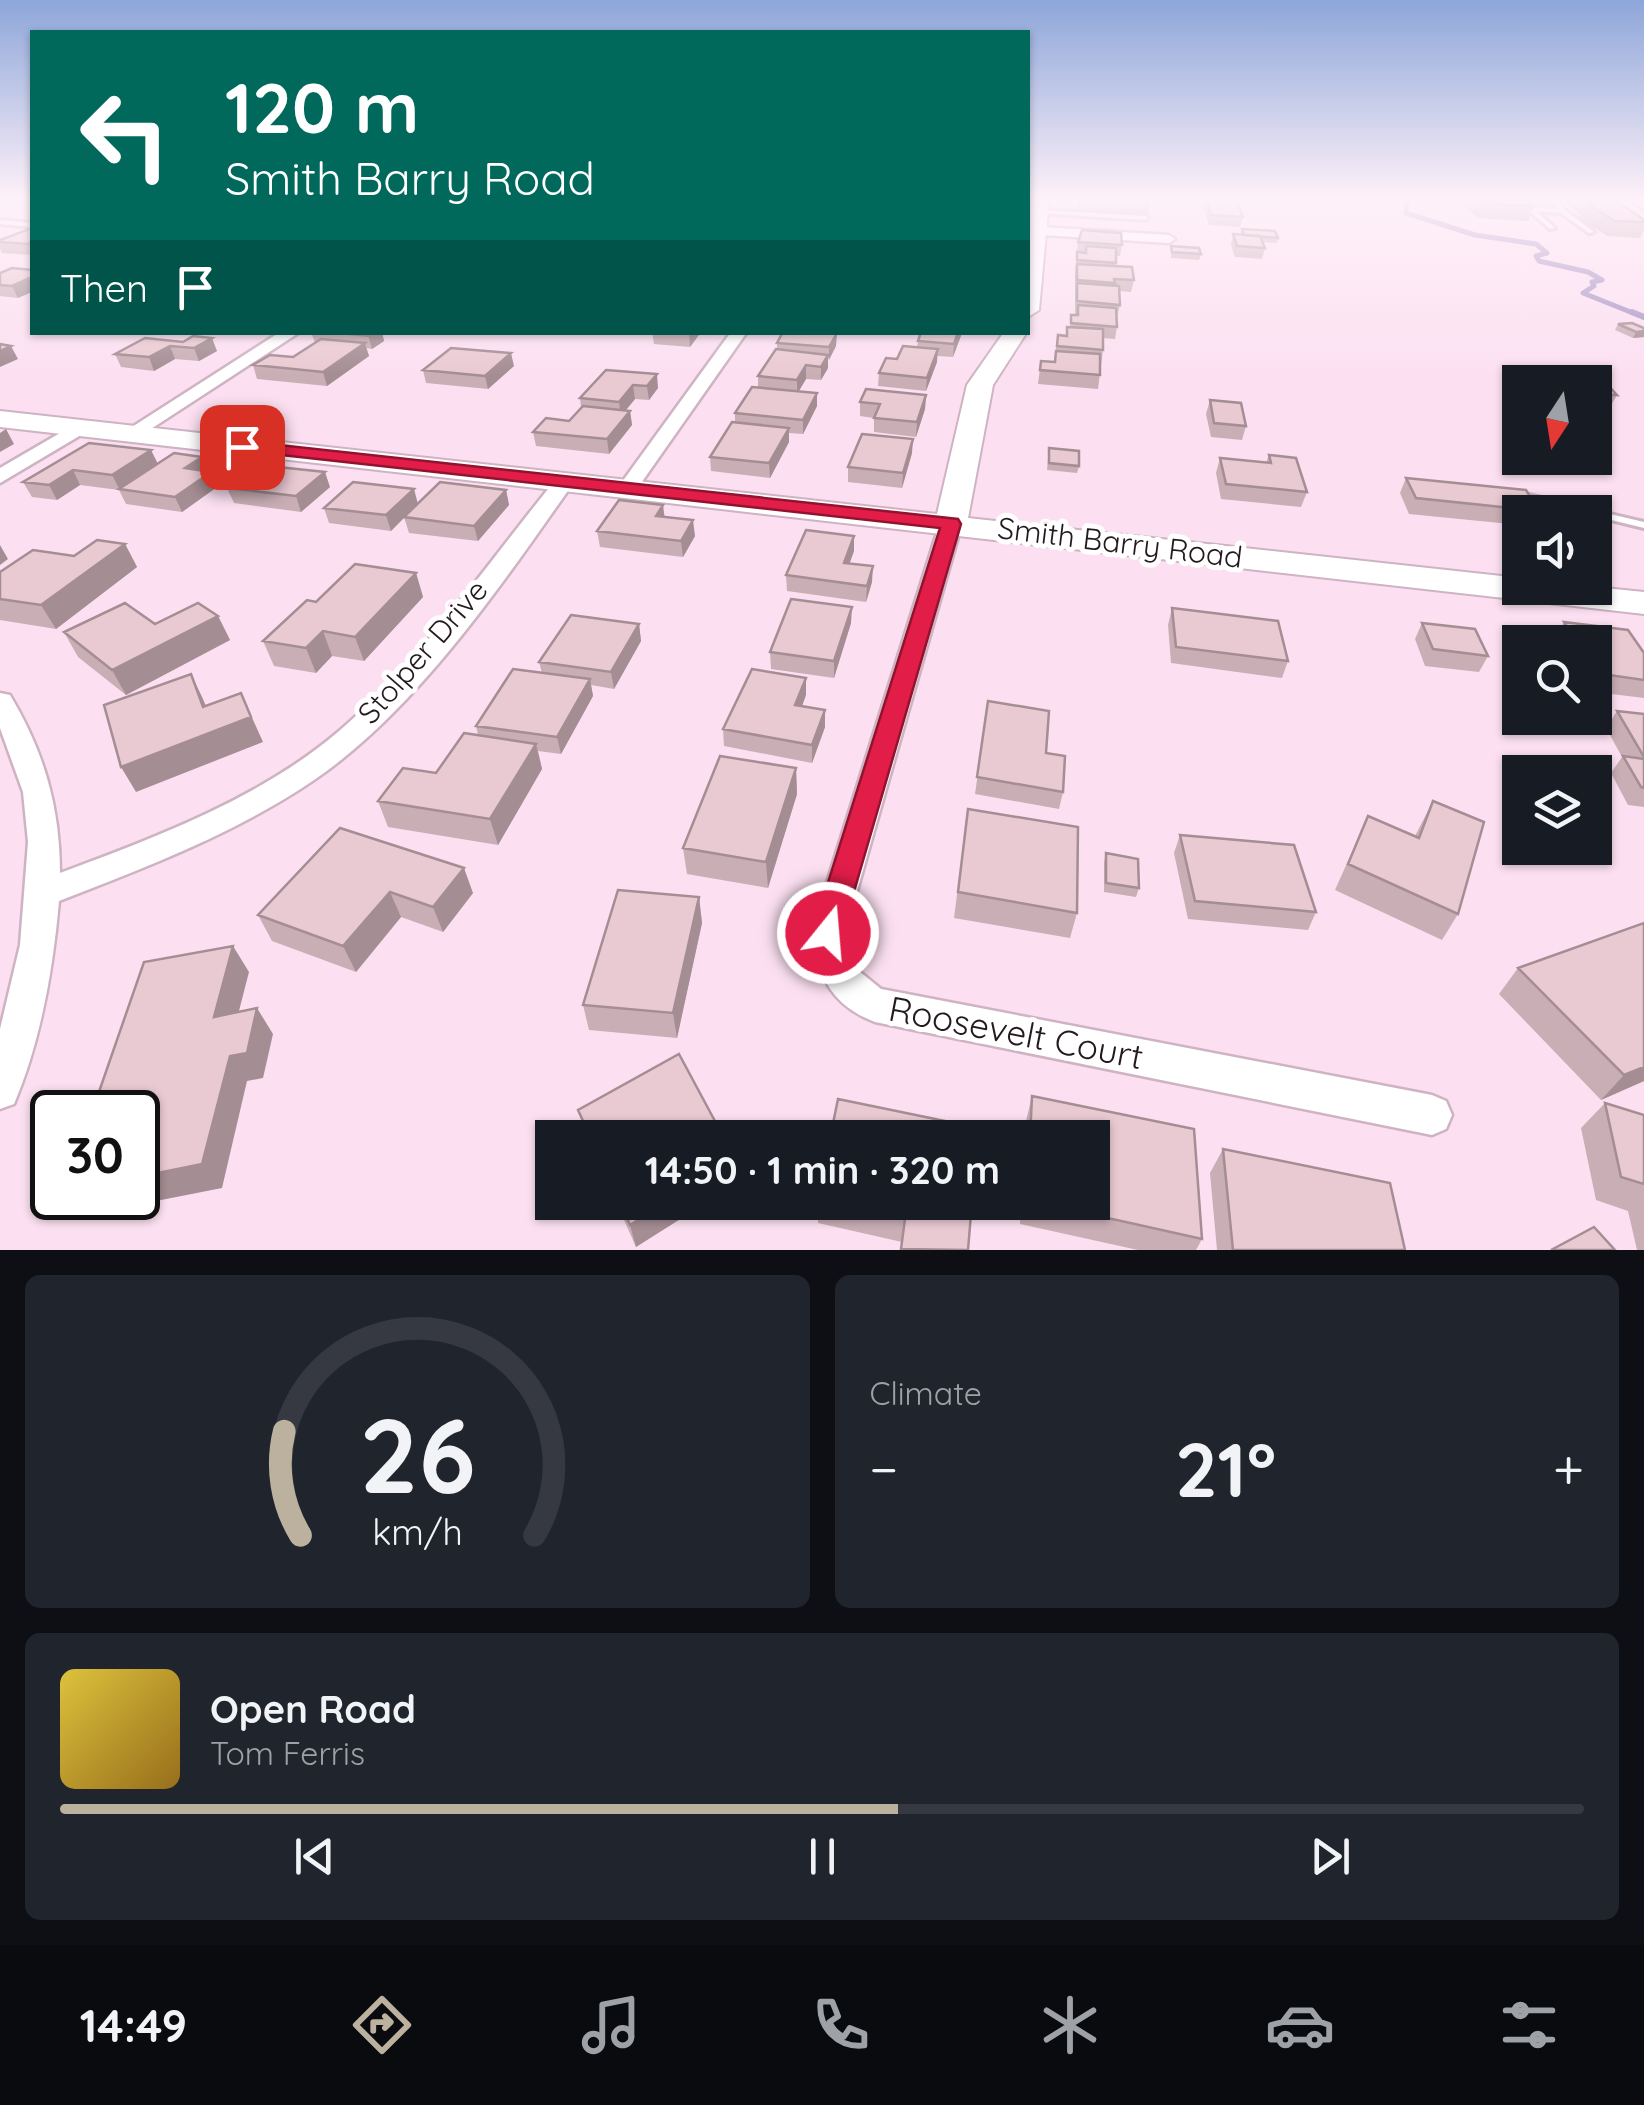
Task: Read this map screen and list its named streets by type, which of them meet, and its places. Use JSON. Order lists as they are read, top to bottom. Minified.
{"streets":{"street":["Smith Barry Road","Stolper Drive","Roosevelt Court"]},"crossings":[["Smith Barry Road","Stolper Drive"],["Smith Barry Road","Roosevelt Court"]],"north":"bottom","page":{"turn":["120 m","Smith Barry Road"],"then":"Then","limit":"30","trip":"14:50 · 1 min · 320 m","tile":"Climate","heat":["−","21°","+"],"song":["Open Road","Tom Ferris"],"tabs":"14:49","gauge":["26","km/h"]}}
